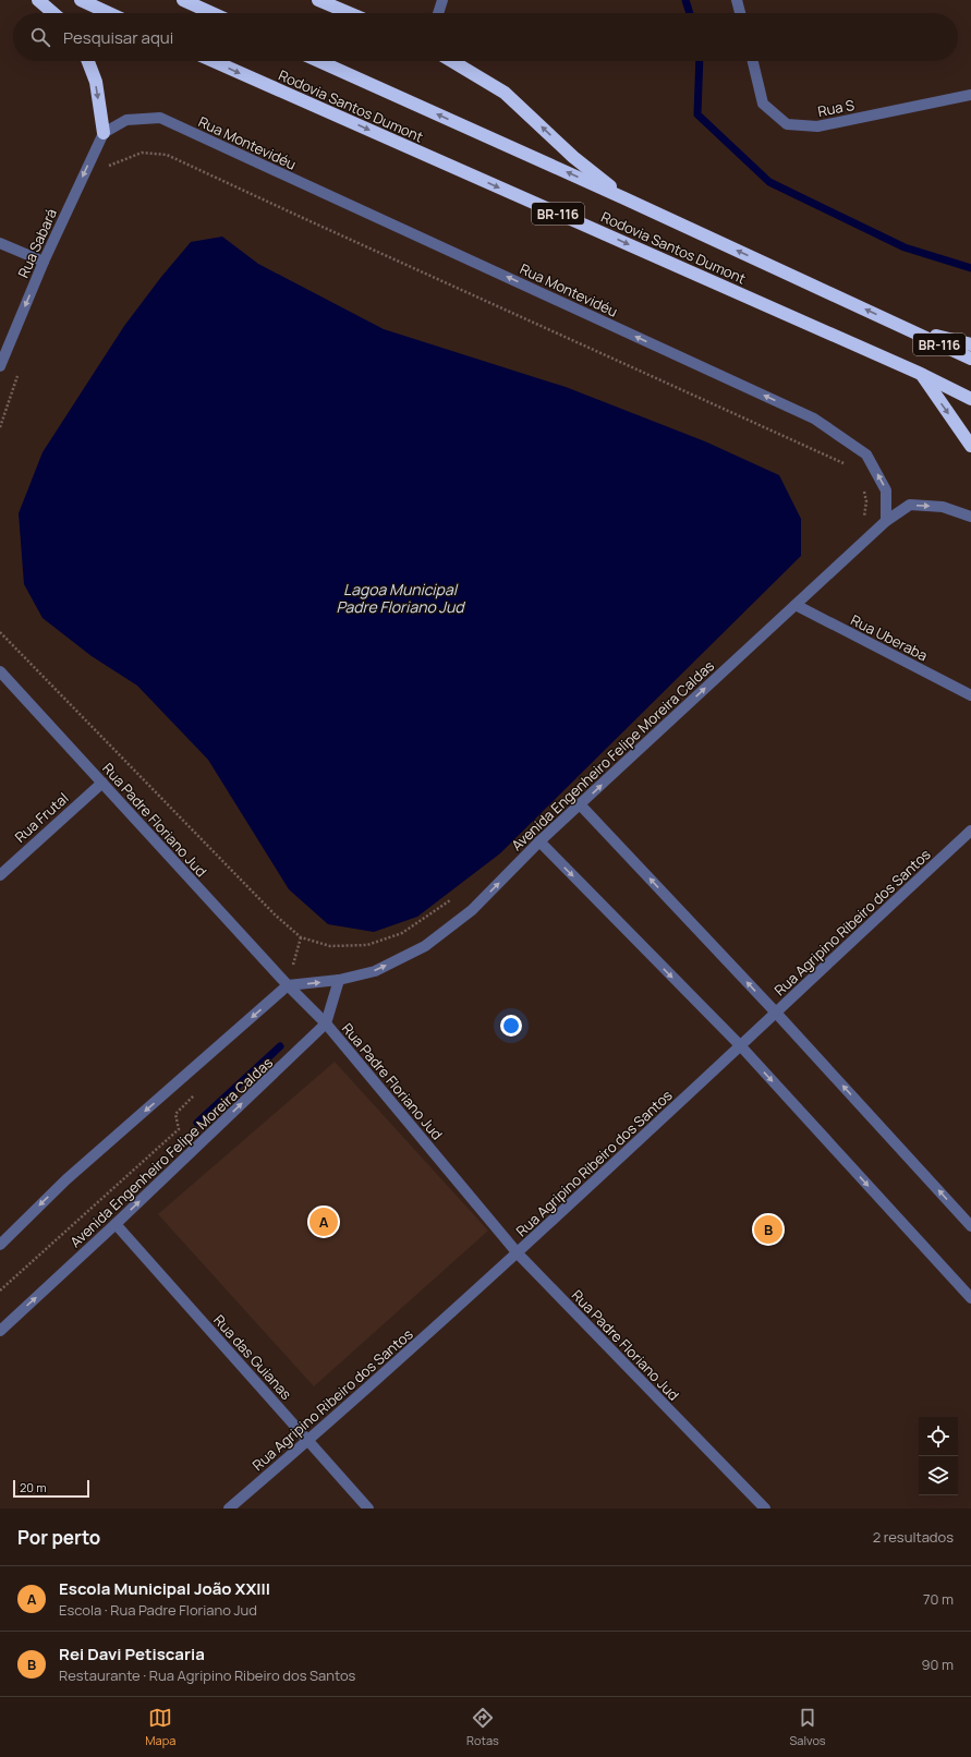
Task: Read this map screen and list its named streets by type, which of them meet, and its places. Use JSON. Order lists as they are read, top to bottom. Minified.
{"streets":{"highway":["Rodovia Santos Dumont","BR-116"],"street":["Rua S","Rua Montevidéu","Rua Sabará","Rua Uberaba","Avenida Engenheiro Felipe Moreira Caldas","Rua Frutal","Rua Padre Floriano Jud","Rua Agripino Ribeiro dos Santos","Rua das Guianas"]},"crossings":[["Rua Montevidéu","Rua Sabará"],["Rua Montevidéu","Avenida Engenheiro Felipe Moreira Caldas"],["Rua Uberaba","Avenida Engenheiro Felipe Moreira Caldas"],["Avenida Engenheiro Felipe Moreira Caldas","Rua Padre Floriano Jud"],["Avenida Engenheiro Felipe Moreira Caldas","Rua das Guianas"],["Rua Frutal","Rua Padre Floriano Jud"],["Rua Padre Floriano Jud","Rua Agripino Ribeiro dos Santos"],["Rua Agripino Ribeiro dos Santos","Rua das Guianas"]],"one_way":["Rua Montevidéu","Rua Sabará"],"water":["Lagoa Municipal Padre Floriano Jud"],"scale_bar":"20 m","page":{"search":"Pesquisar aqui","pins":["A","B"],"scale":"20 m","heading":["Por perto","2 resultados"],"list":[{"mark":"A","name":"Escola Municipal João XXIII","note":"Escola · Rua Padre Floriano Jud","value":"70 m"},{"mark":"B","name":"Rei Davi Petiscaria","note":"Restaurante · Rua Agripino Ribeiro dos Santos","value":"90 m"}],"nav":["Mapa","Rotas","Salvos"]}}
